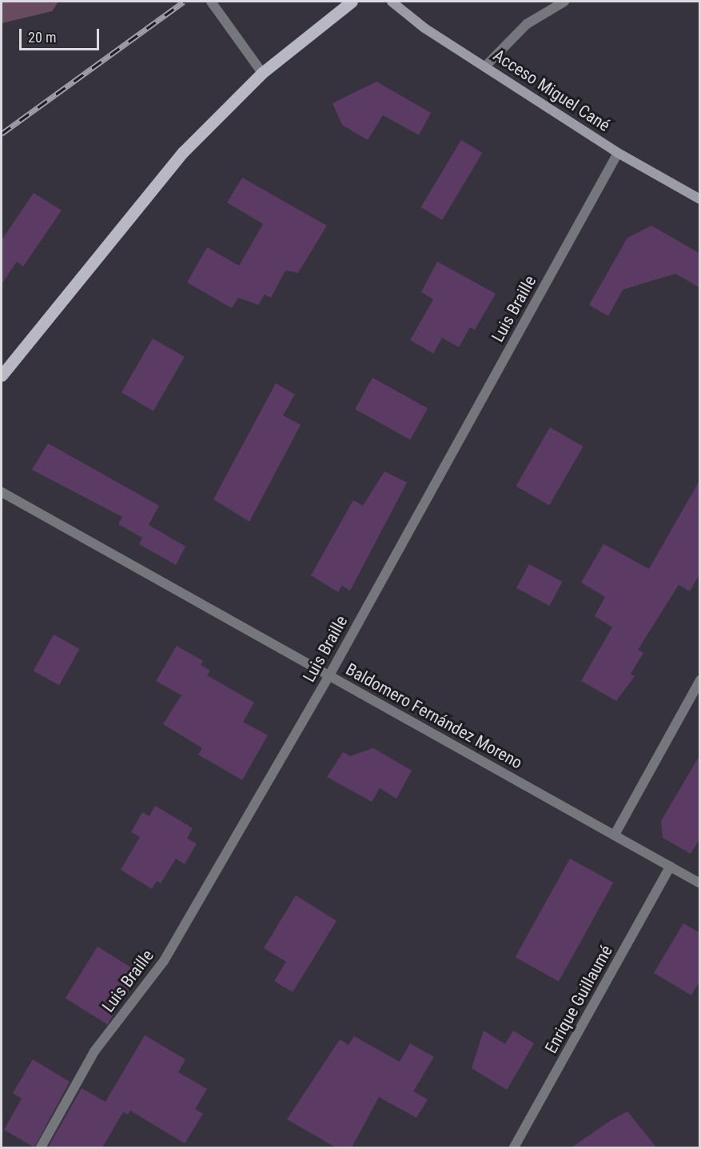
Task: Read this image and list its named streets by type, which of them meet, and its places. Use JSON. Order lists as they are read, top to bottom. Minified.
{"streets":{"main road":["Acceso Miguel Cané"],"street":["Luis Braille","Baldomero Fernández Moreno","Enrique Guillaumé"]},"crossings":[["Acceso Miguel Cané","Luis Braille"],["Luis Braille","Baldomero Fernández Moreno"],["Baldomero Fernández Moreno","Enrique Guillaumé"]],"scale_bar":"20 m"}
